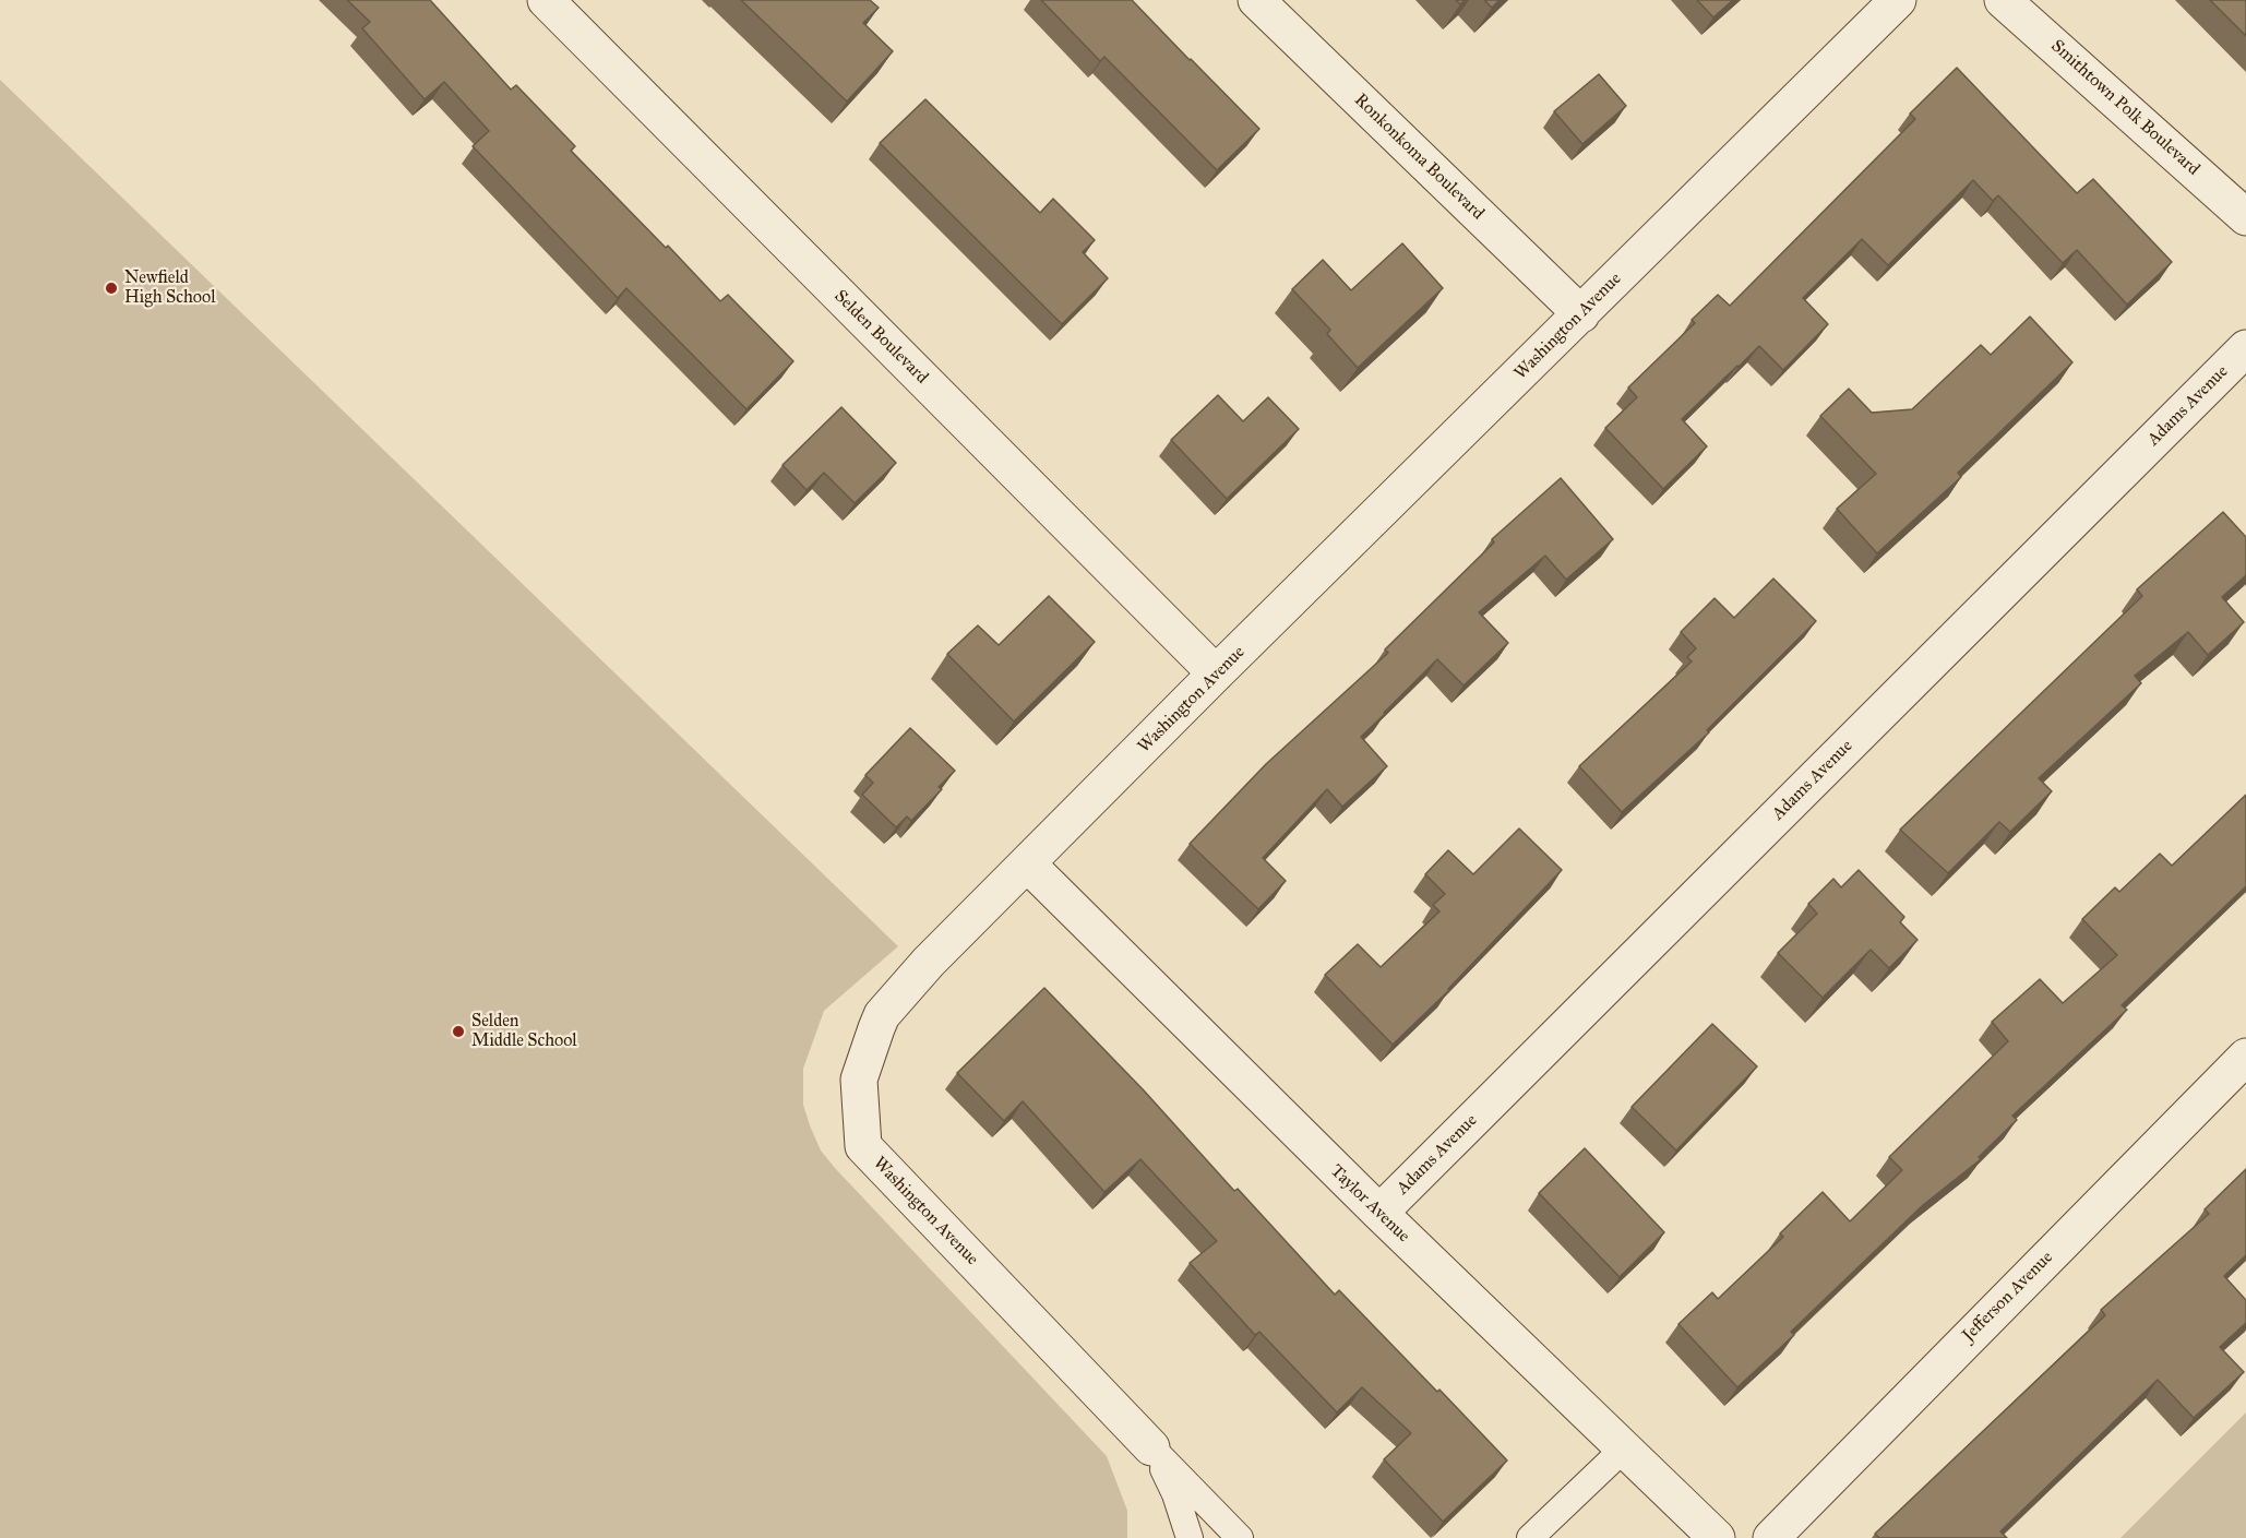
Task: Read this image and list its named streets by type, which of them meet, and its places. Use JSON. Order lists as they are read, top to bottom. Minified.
{"streets":{"street":["Smithtown Polk Boulevard","Ronkonkoma Boulevard","Washington Avenue","Selden Boulevard","Adams Avenue","Taylor Avenue","Jefferson Avenue"]},"crossings":[["Ronkonkoma Boulevard","Washington Avenue"],["Washington Avenue","Selden Boulevard"],["Washington Avenue","Taylor Avenue"],["Adams Avenue","Taylor Avenue"]],"places":["Newfield High School","Selden Middle School"]}
